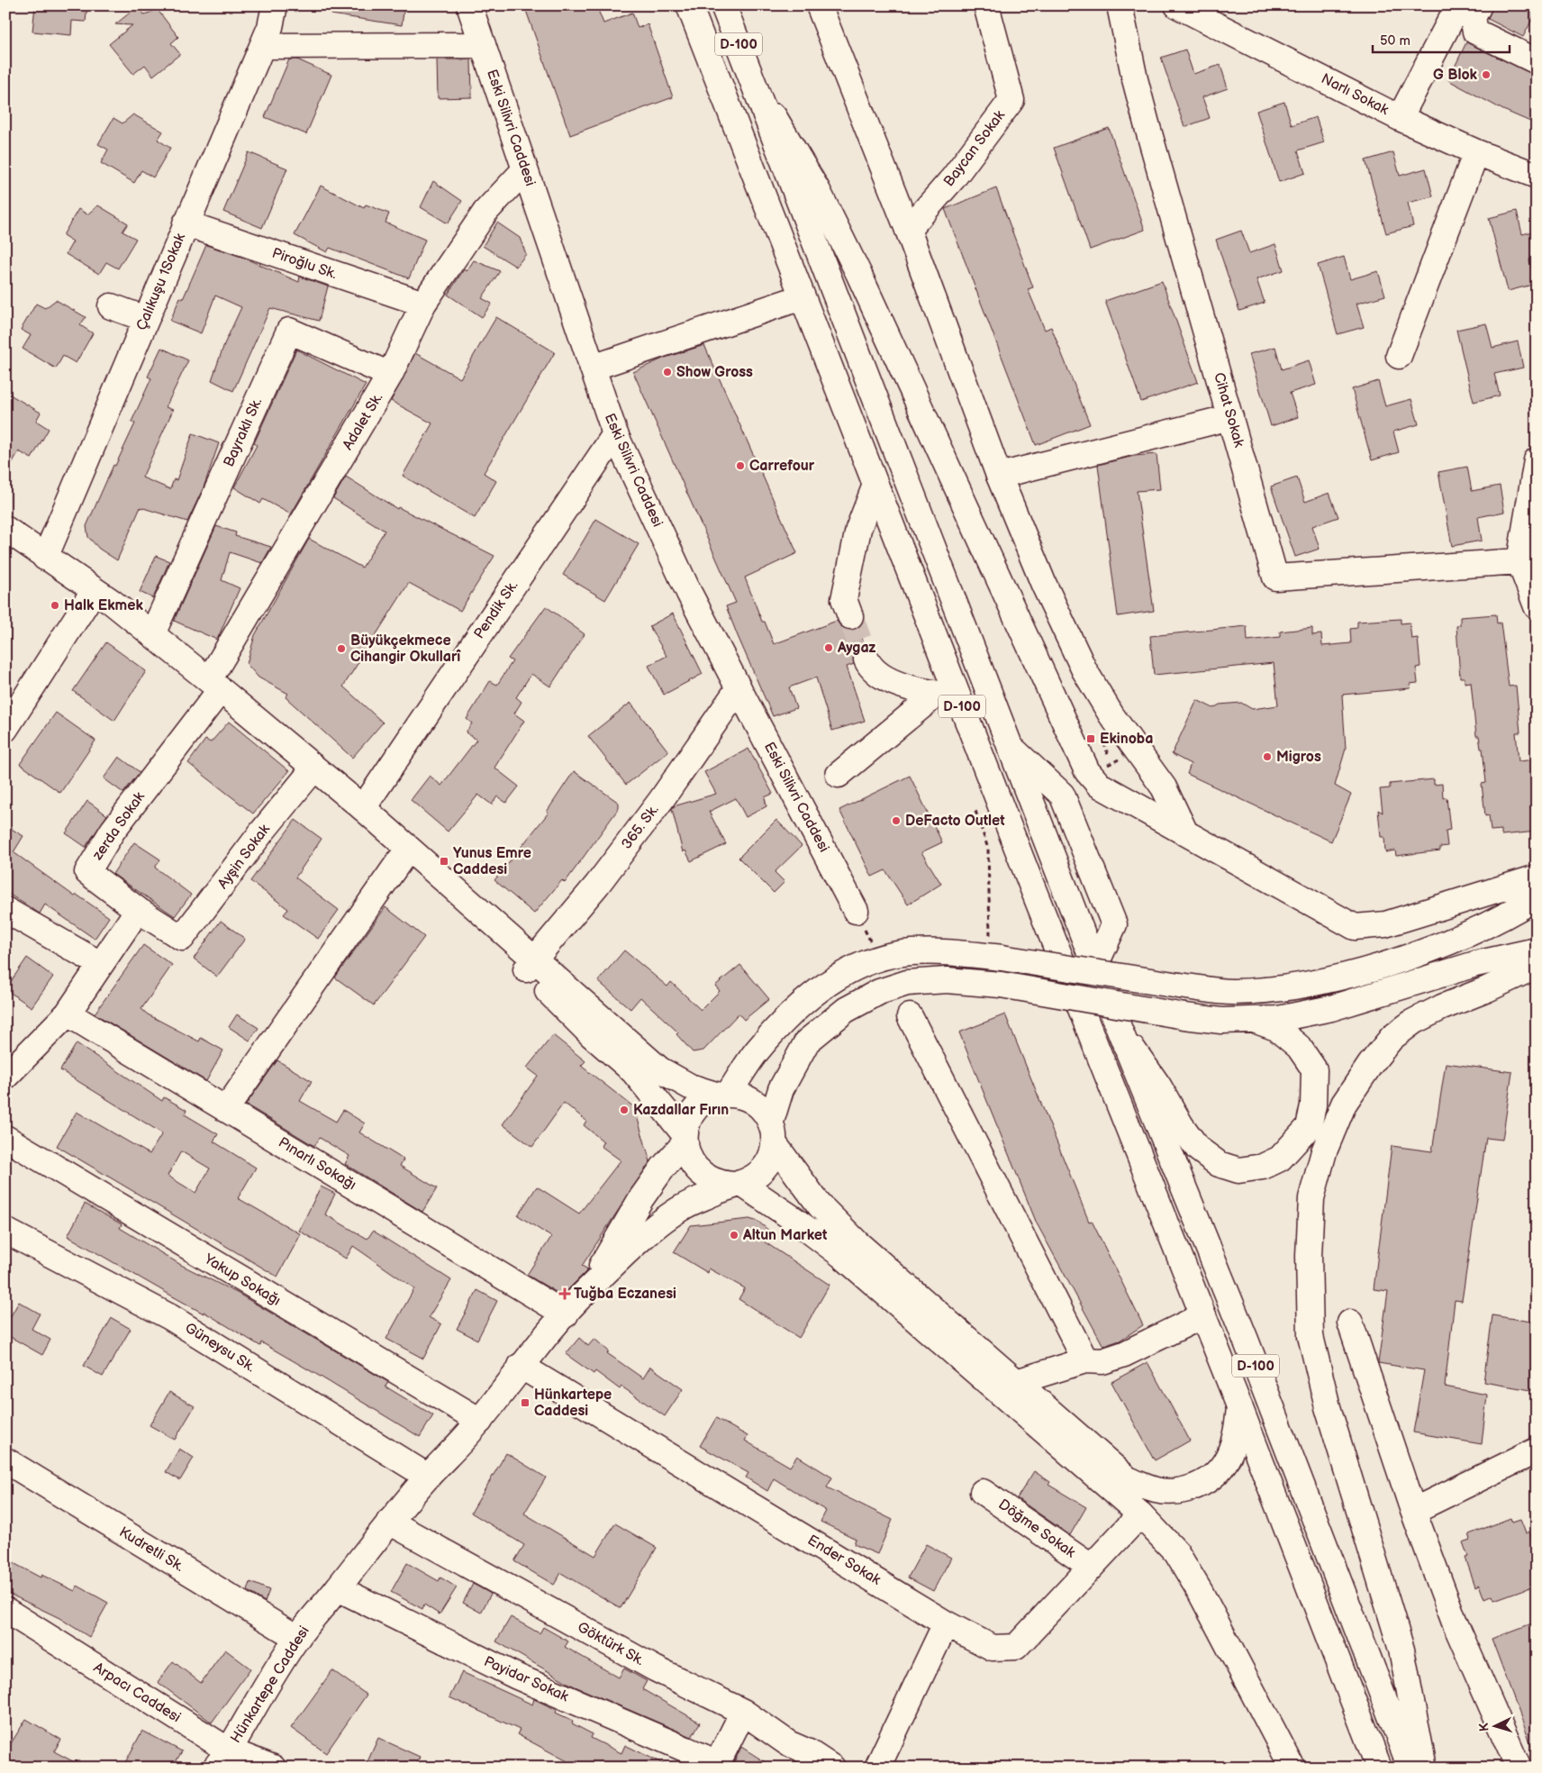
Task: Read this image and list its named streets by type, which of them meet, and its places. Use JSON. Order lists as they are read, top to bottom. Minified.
{"streets":{"main road":["D-100","Narlı Sokak","Eski Silivri Caddesi","Baycan Sokak","Piroğlu Sk.","Çalıkuşu 1Sokak","Cihat Sokak","Adalet Sk.","Bayraklı Sk.","Pendik Sk.","zerda Sokak","365. Sk.","Ayşin Sokak","Pınarlı Sokağı","Yakup Sokağı","Güneysu Sk.","Döğme Sokak","Kudretli Sk.","Ender Sokak","Göktürk Sk.","Payidar Sokak","Hünkartepe Caddesi","Arpacı Caddesi"]},"crossings":[["Eski Silivri Caddesi","Adalet Sk."],["Eski Silivri Caddesi","Pendik Sk."],["Eski Silivri Caddesi","365. Sk."],["Piroğlu Sk.","Çalıkuşu 1Sokak"],["Piroğlu Sk.","Adalet Sk."],["Adalet Sk.","Bayraklı Sk."],["Adalet Sk.","zerda Sokak"],["zerda Sokak","Ayşin Sokak"],["Pınarlı Sokağı","Hünkartepe Caddesi"],["Yakup Sokağı","Hünkartepe Caddesi"],["Güneysu Sk.","Hünkartepe Caddesi"],["Döğme Sokak","Ender Sokak"],["Kudretli Sk.","Hünkartepe Caddesi"],["Ender Sokak","Hünkartepe Caddesi"],["Göktürk Sk.","Hünkartepe Caddesi"],["Payidar Sokak","Hünkartepe Caddesi"],["Hünkartepe Caddesi","Arpacı Caddesi"]],"places":{"other":["G Blok","Show Gross","Carrefour","Halk Ekmek","Aygaz","Büyükçekmece Cihangir Okullarî","Migros","DeFacto Outlet","Kazdallar Fırın","Altun Market"],"transit":["Ekinoba","Yunus Emre Caddesi","Hünkartepe Caddesi"],"health":["Tuğba Eczanesi"]},"scale_bar":"50 m","north":"left"}
